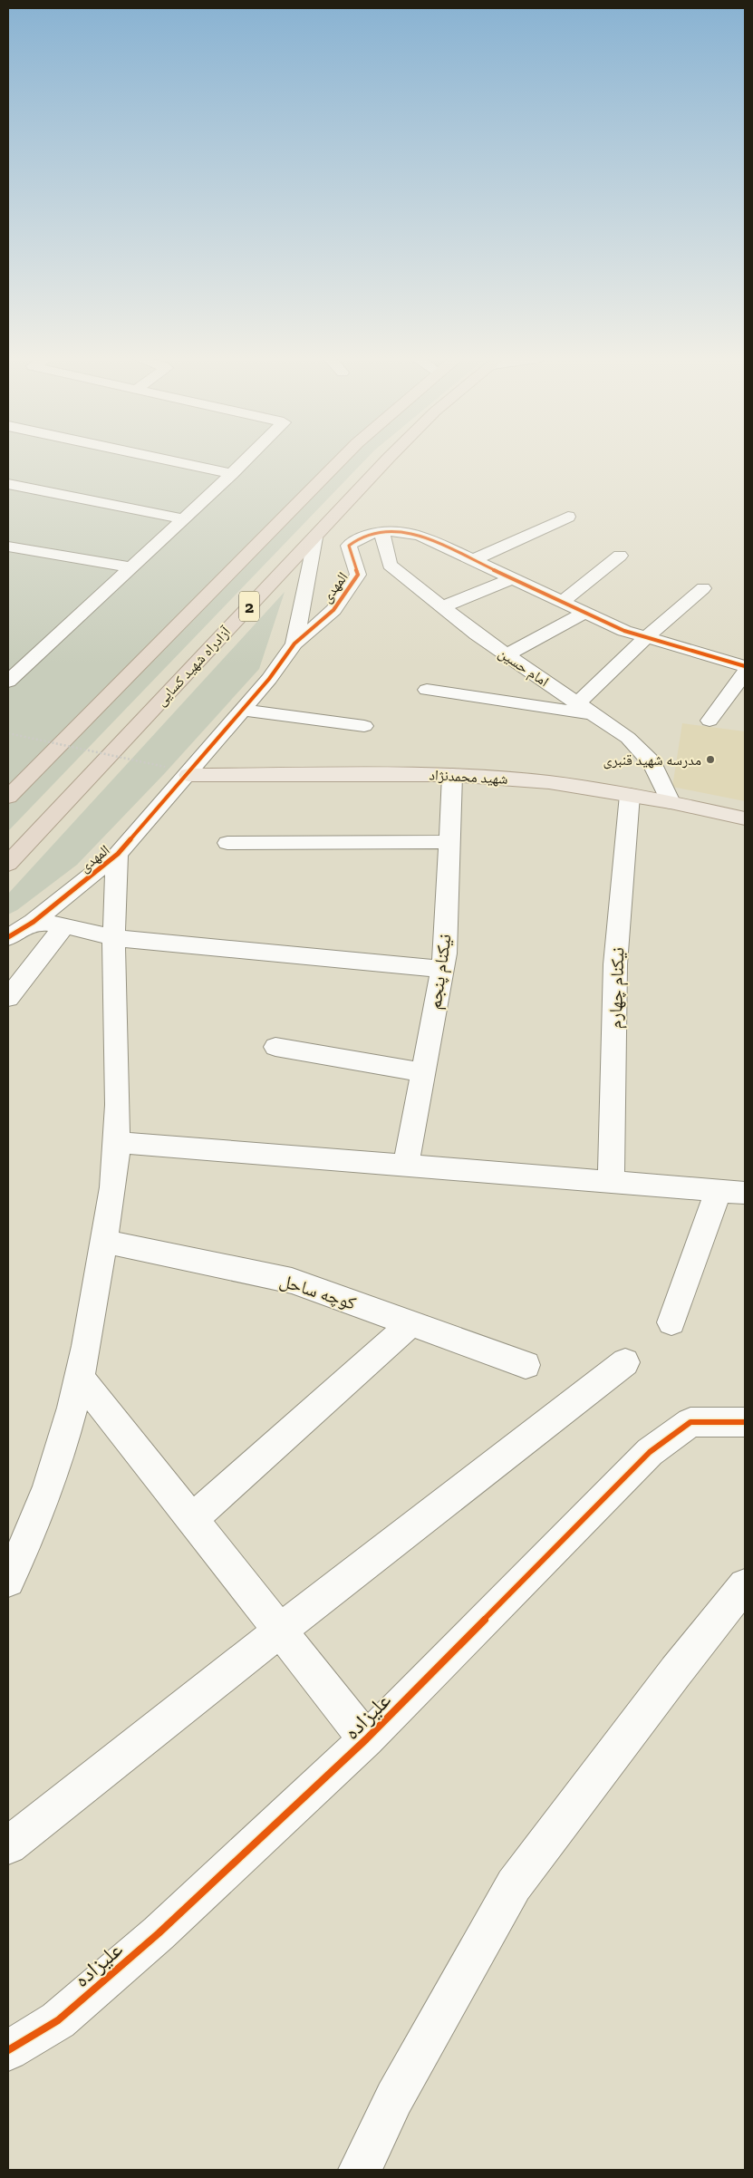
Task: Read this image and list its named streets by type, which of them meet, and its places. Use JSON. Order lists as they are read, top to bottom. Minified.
{"streets":{"highway":["2","آزادراه شهید کسایی"],"main road":["شهید محمدنژاد"],"street":["المهدی","امام حسین","نیکنام پنجم","نیکنام چهارم","کوچه ساحل","علیزاده"]},"crossings":[["المهدی","امام حسین"],["المهدی","شهید محمدنژاد"],["امام حسین","شهید محمدنژاد"],["شهید محمدنژاد","نیکنام پنجم"],["شهید محمدنژاد","نیکنام چهارم"]],"places":["مدرسه شهید قنبری"]}
